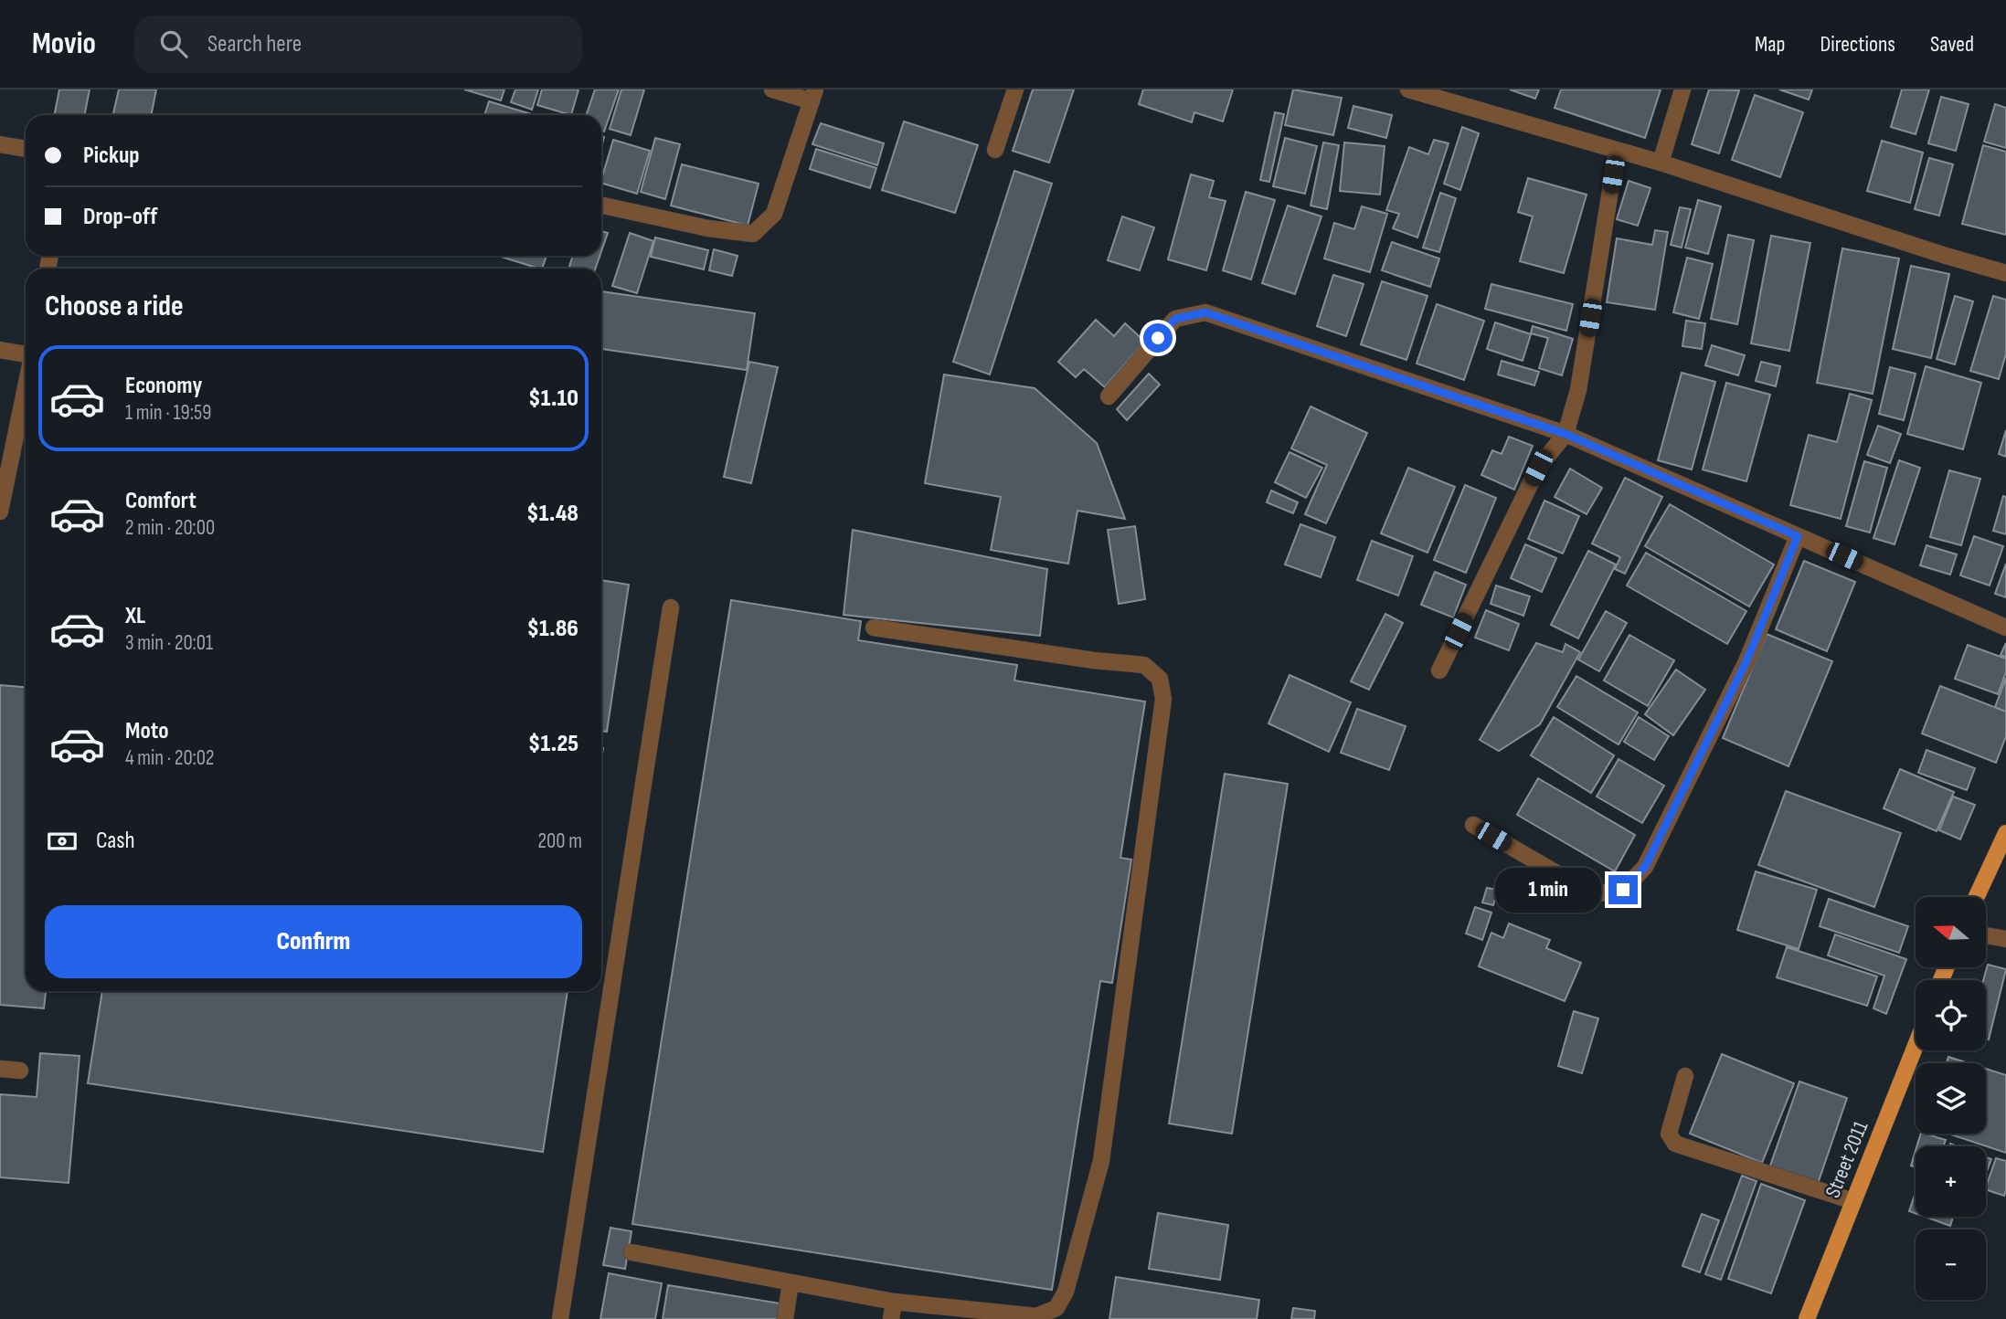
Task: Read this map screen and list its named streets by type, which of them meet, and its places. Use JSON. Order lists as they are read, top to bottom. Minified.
{"streets":{"main road":["Street 2011"]},"north":"left","page":{"header":"Movio","search":"Search here","nav":["Map","Directions","Saved"],"banner":["Pickup","Drop-off"],"heading":"Choose a ride","list":[{"name":"Economy","note":"1 min · 19:59","value":"$1.10"},{"name":"Comfort","note":"2 min · 20:00","value":"$1.48"},{"name":"XL","note":"3 min · 20:01","value":"$1.86"},{"name":"Moto","note":"4 min · 20:02","value":"$1.25"}],"pay":["Cash","200 m"],"bubble":"1 min","buttons":"Confirm","map_buttons":["+","−"]}}
